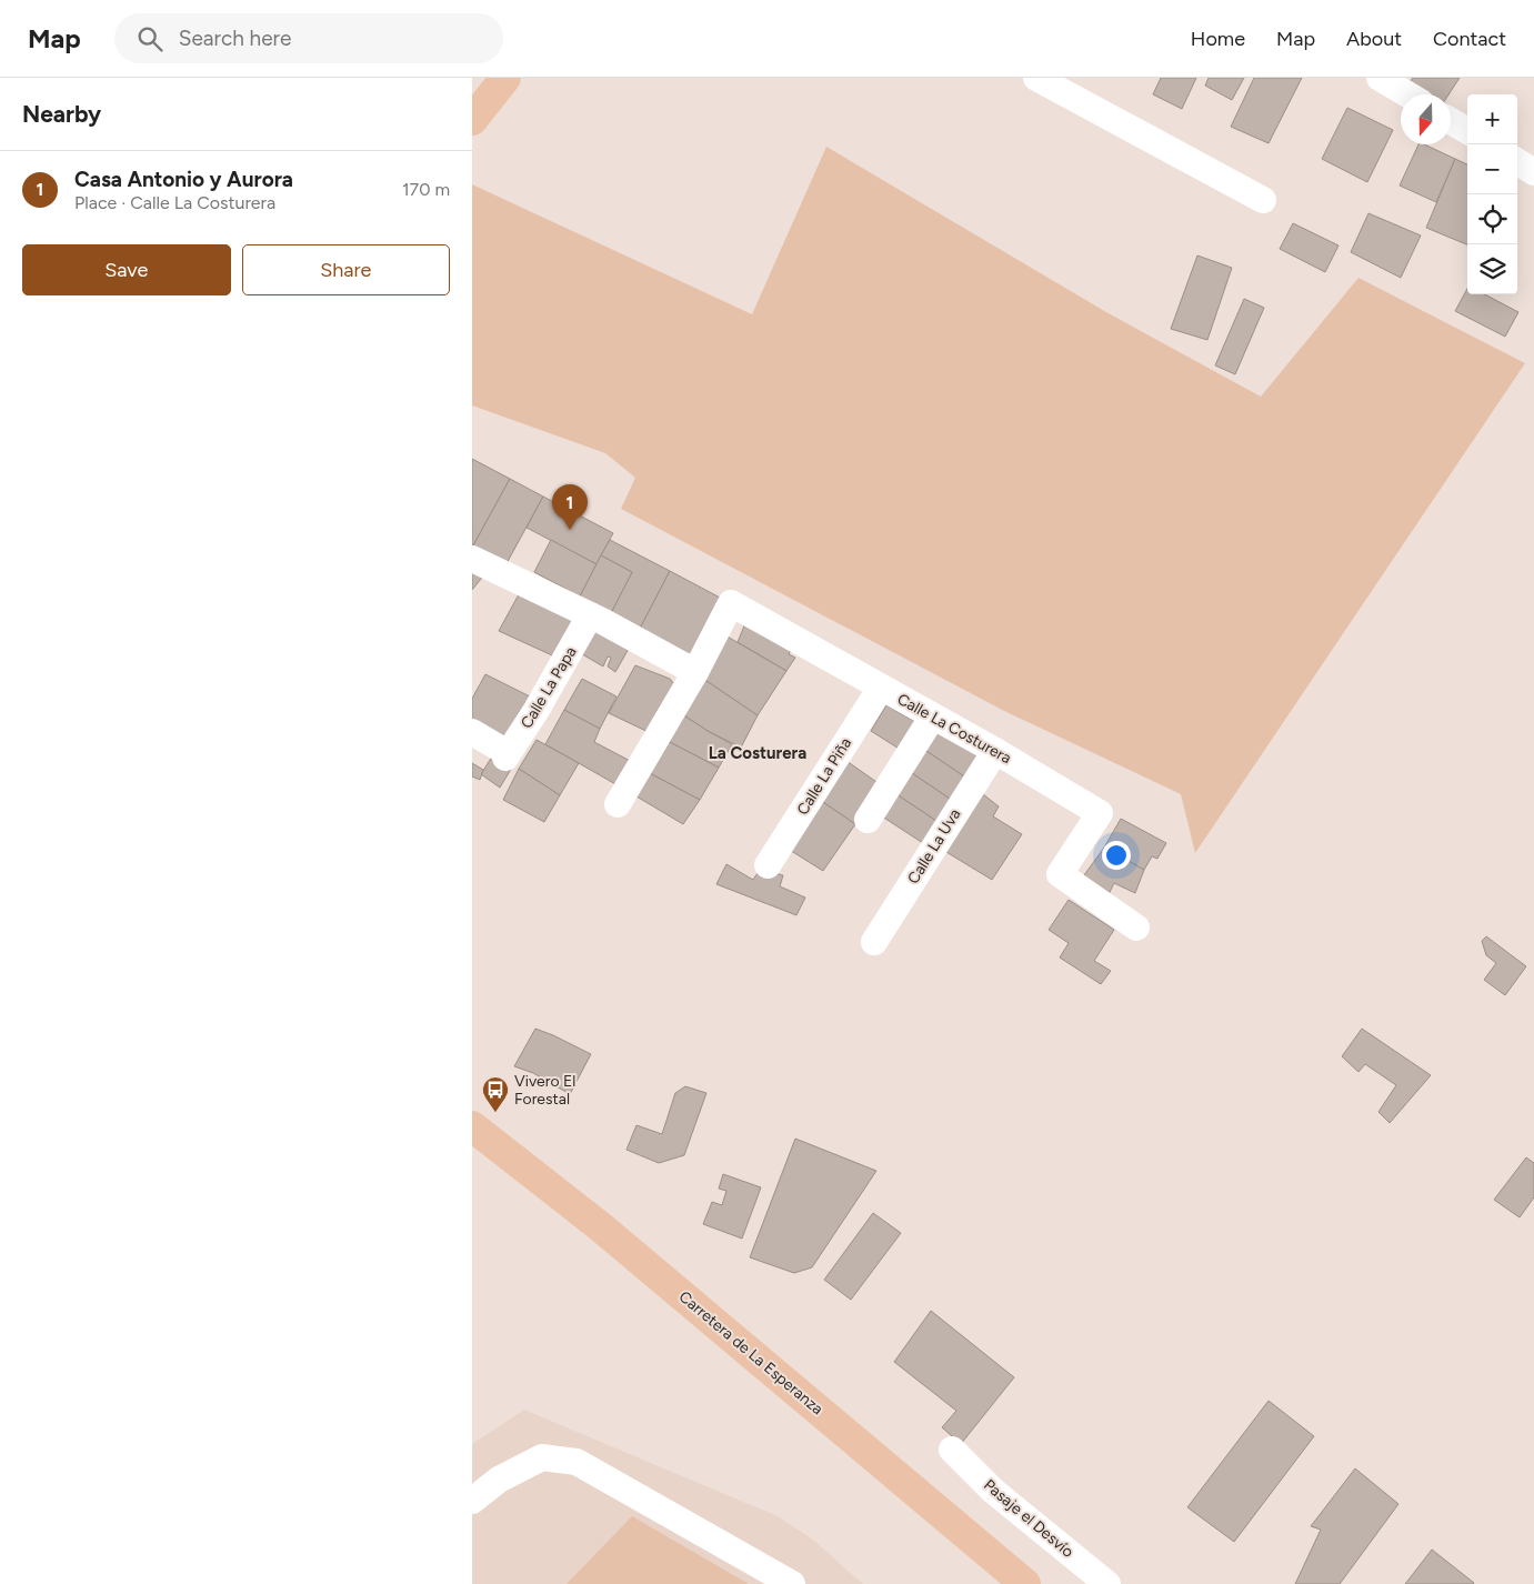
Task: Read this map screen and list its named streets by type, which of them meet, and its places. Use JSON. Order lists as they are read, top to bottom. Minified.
{"streets":{"main road":["Carretera de La Esperanza"],"street":["Calle La Papa","Calle La Costurera","Calle La Piña","Calle La Uva","Pasaje el Desvío"]},"crossings":[["Calle La Costurera","Calle La Piña"],["Calle La Costurera","Calle La Uva"]],"districts":["La Costurera"],"places":{"bus stop":["Vivero El Forestal"]},"north":"bottom","page":{"header":"Map","search":"Search here","nav":["Home","Map","About","Contact"],"heading":"Nearby","map_buttons":["+","−"],"list":[{"mark":"1","name":"Casa Antonio y Aurora","note":"Place · Calle La Costurera","value":"170 m"}],"buttons":["Save","Share"],"pins":"1"}}
